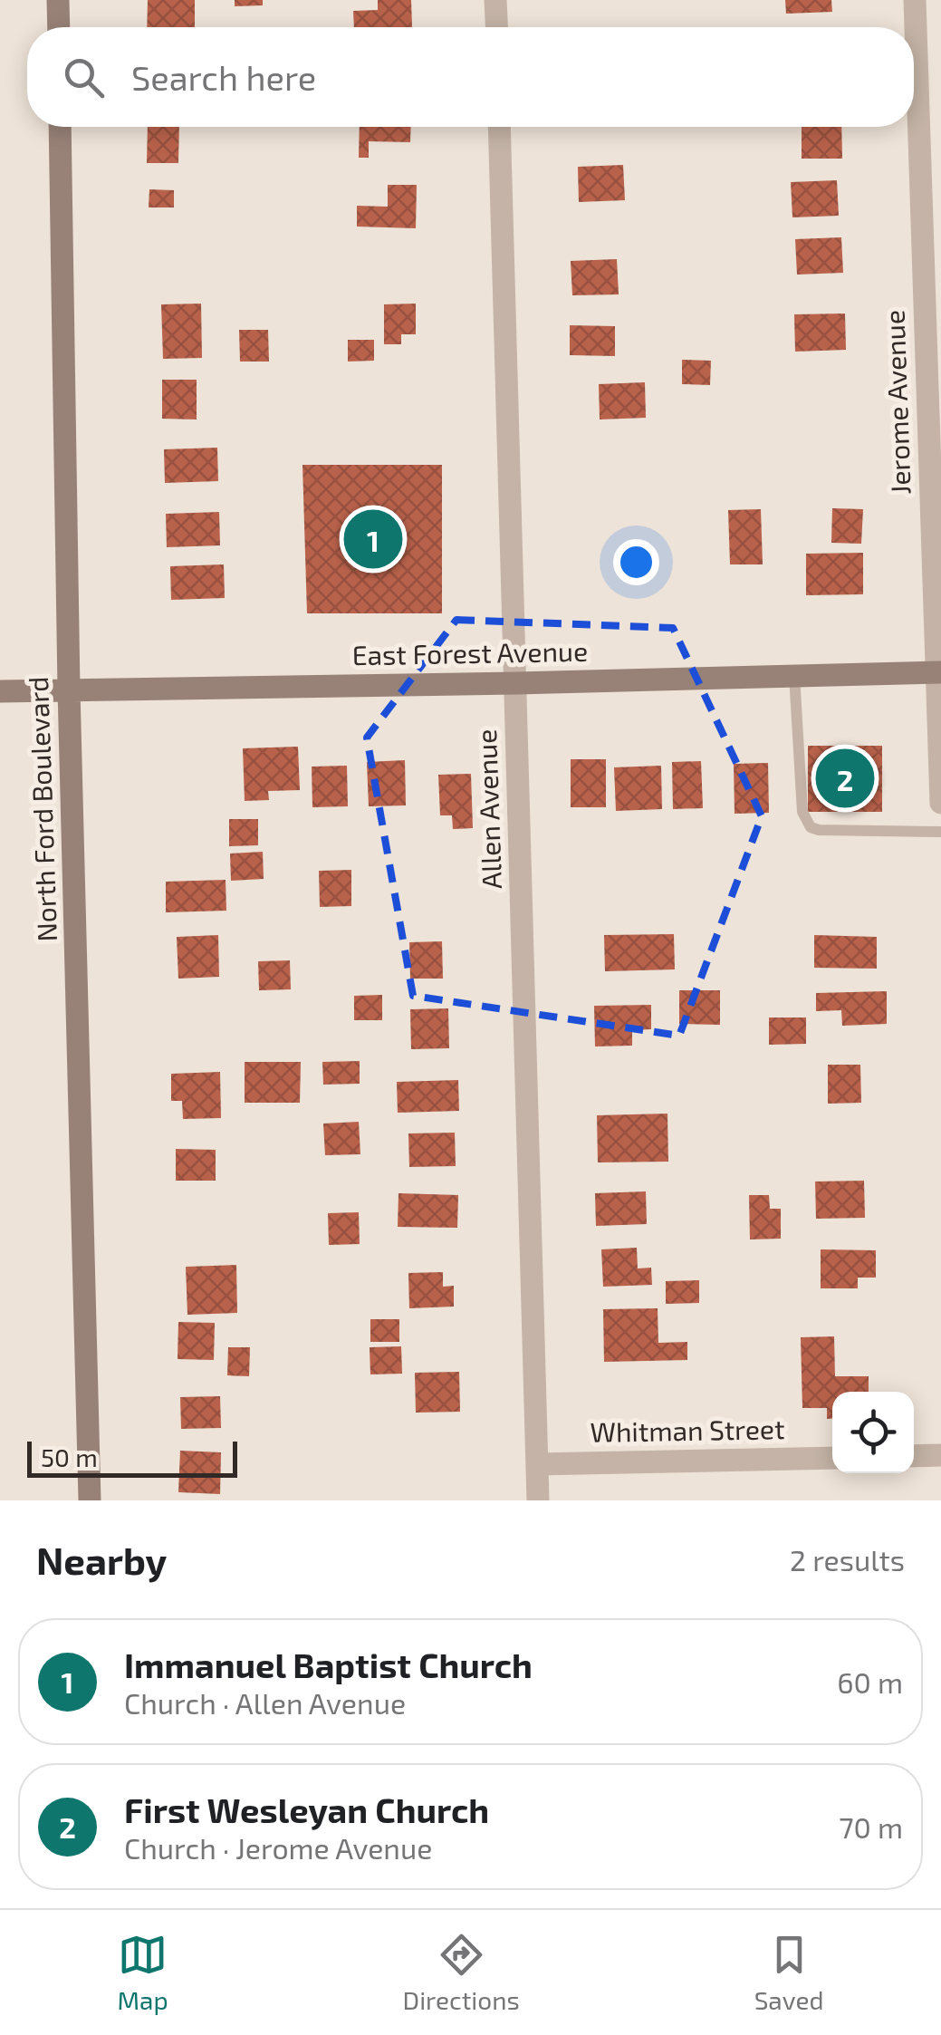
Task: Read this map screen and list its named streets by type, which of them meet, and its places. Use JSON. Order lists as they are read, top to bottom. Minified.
{"streets":{"main road":["East Forest Avenue","North Ford Boulevard"],"street":["Jerome Avenue","Allen Avenue","Whitman Street"]},"crossings":[["Jerome Avenue","East Forest Avenue"],["East Forest Avenue","North Ford Boulevard"],["East Forest Avenue","Allen Avenue"],["Allen Avenue","Whitman Street"]],"scale_bar":"50 m","page":{"search":"Search here","pins":["1","2"],"scale":"50 m","heading":["Nearby","2 results"],"list":[{"mark":"1","name":"Immanuel Baptist Church","note":"Church · Allen Avenue","value":"60 m"},{"mark":"2","name":"First Wesleyan Church","note":"Church · Jerome Avenue","value":"70 m"}],"nav":["Map","Directions","Saved"]}}
